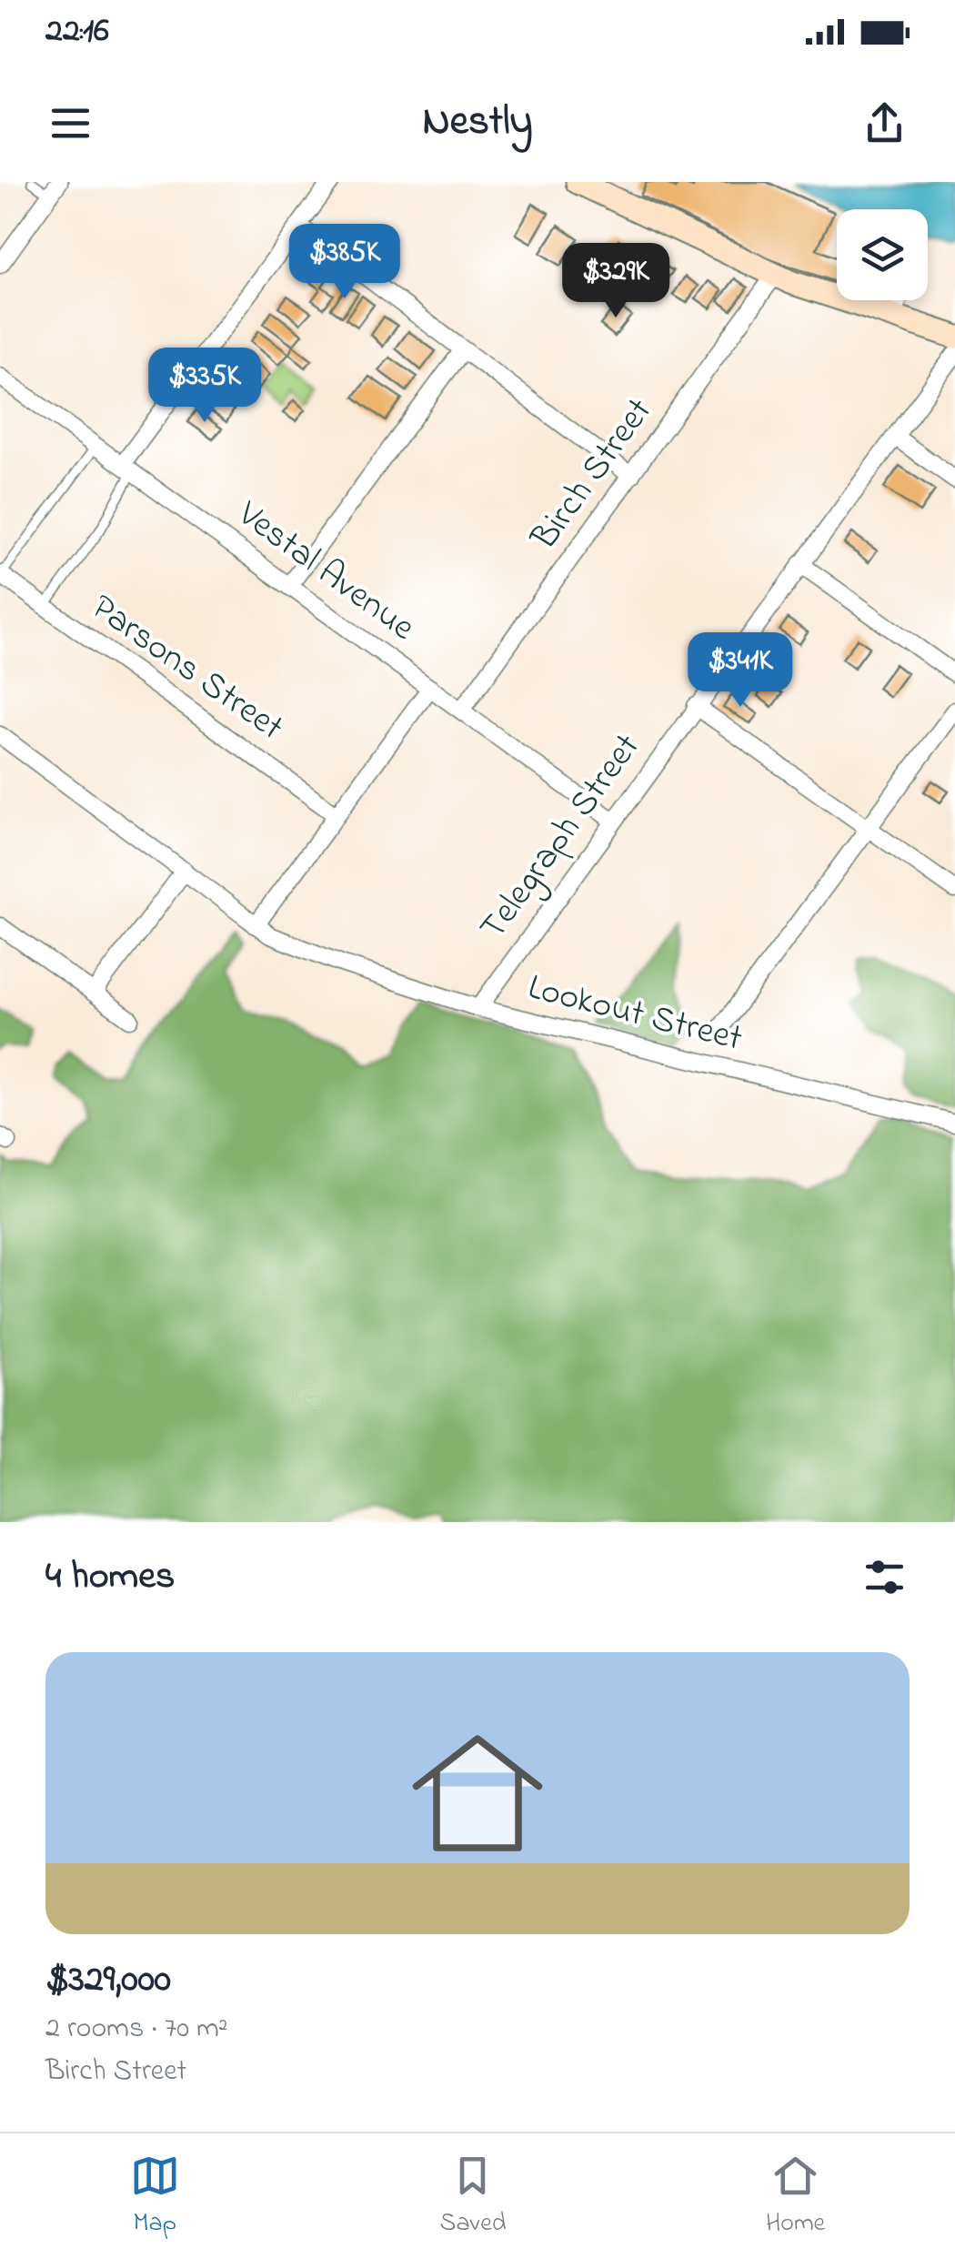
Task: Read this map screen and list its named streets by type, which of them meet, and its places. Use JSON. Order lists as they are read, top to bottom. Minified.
{"streets":{"street":["Birch Street","Vestal Avenue","Parsons Street","Telegraph Street","Lookout Street"]},"crossings":[["Birch Street","Vestal Avenue"],["Vestal Avenue","Telegraph Street"],["Telegraph Street","Lookout Street"]],"page":{"status":"22:16","header":"Nestly","price":["$385K","$329K","$335K","$341K"],"heading":"4 homes","list":[{"name":"$329,000","note":"2 rooms · 70 m² · Birch Street"}],"tabs":["Map","Saved","Home"]}}
